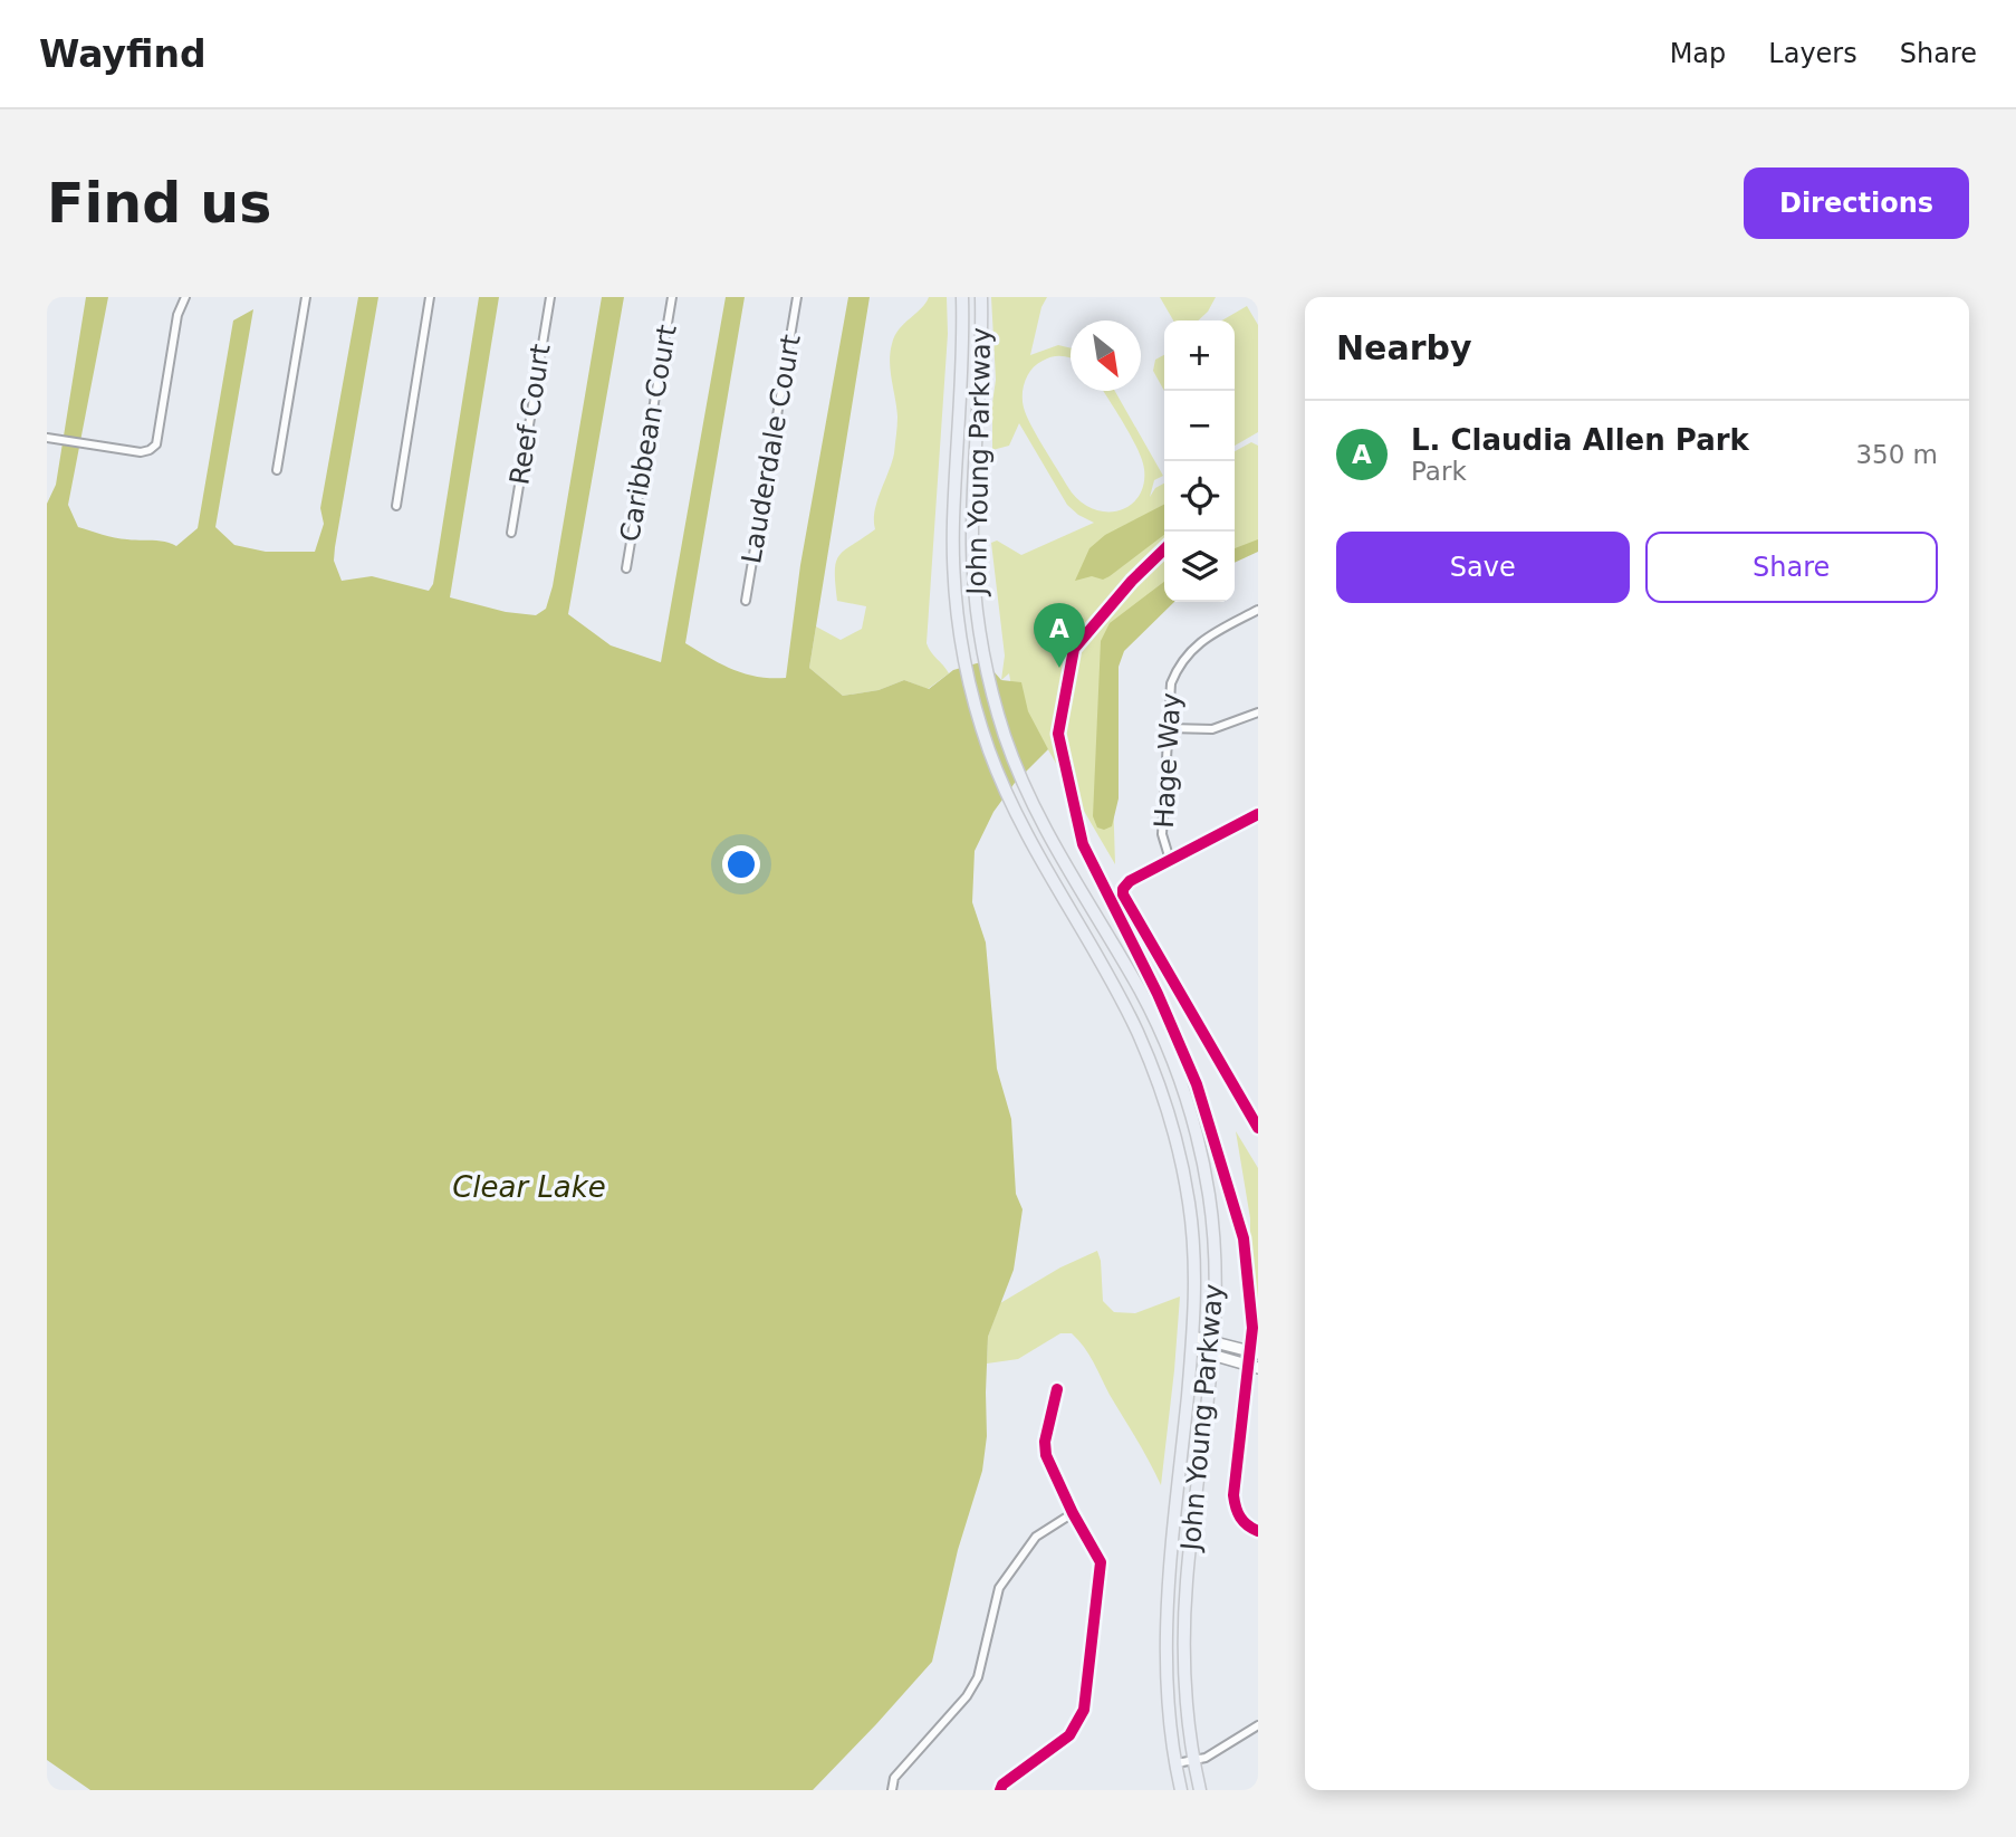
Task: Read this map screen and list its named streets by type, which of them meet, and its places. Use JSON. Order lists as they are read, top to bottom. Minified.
{"streets":{"main road":["John Young Parkway"],"street":["Reef Court","Caribbean Court","Lauderdale Court","Hage Way"]},"water":["Clear Lake"],"north":"bottom right","page":{"header":"Wayfind","nav":["Map","Layers","Share"],"buttons":["Directions",["Save","Share"]],"title":"Find us","heading":"Nearby","map_buttons":["+","−"],"list":[{"mark":"A","name":"L. Claudia Allen Park","note":"Park","value":"350 m"}],"pins":"A"}}
